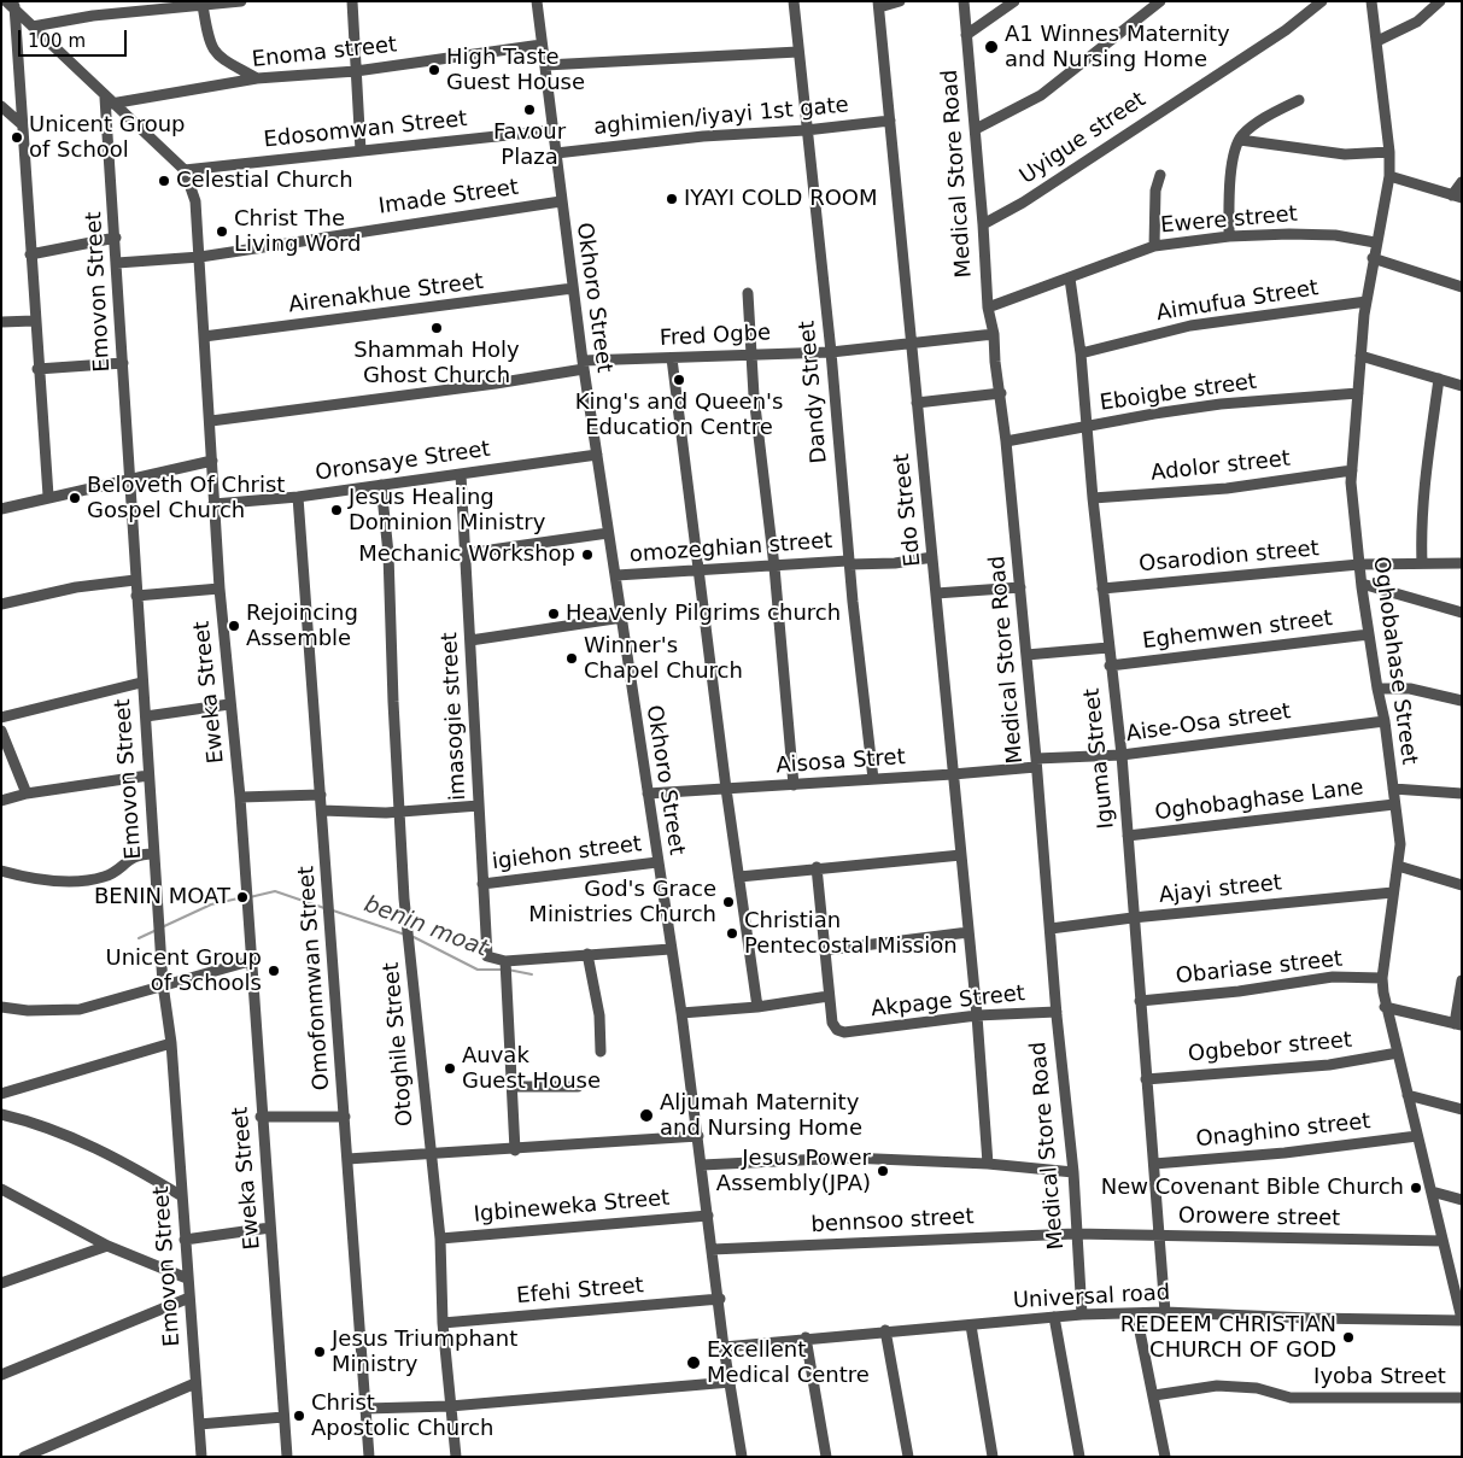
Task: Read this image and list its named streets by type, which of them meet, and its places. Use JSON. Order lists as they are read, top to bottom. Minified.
{"streets":{"street":["Enoma street","aghimien/iyayi 1st gate","Edosomwan Street","Uyigue street","Medical Store Road","Imade Street","Ewere street","Emovon Street","Airenakhue Street","Okhoro Street","Aimufua Street","Fred Ogbe","Dandy Street","Eboigbe street","Oronsaye Street","Adolor street","Edo Street","omozeghian street","Osarodion street","Eghemwen street","Oghobahase Street","Eweka Street","imasogie street","Aise-Osa street","Iguma Street","Aisosa Stret","Oghobaghase Lane","igiehon street","Ajayi street","Obariase street","Omofonmwan Street","Akpage Street","Otoghile Street","Ogbebor street","Onaghino street","Igbineweka Street","Orowere street","bennsoo street","Efehi Street","Universal road","Iyoba Street"]},"crossings":[["Enoma street","Emovon Street"],["Enoma street","Okhoro Street"],["Enoma street","Eweka Street"],["aghimien/iyayi 1st gate","Okhoro Street"],["aghimien/iyayi 1st gate","Dandy Street"],["aghimien/iyayi 1st gate","Edo Street"],["Edosomwan Street","Okhoro Street"],["Edosomwan Street","Eweka Street"],["Uyigue street","Medical Store Road"],["Medical Store Road","Ewere street"],["Medical Store Road","Fred Ogbe"],["Medical Store Road","Eboigbe street"],["Medical Store Road","Aise-Osa street"],["Medical Store Road","Aisosa Stret"],["Medical Store Road","Ajayi street"],["Medical Store Road","Akpage Street"],["Medical Store Road","Orowere street"],["Medical Store Road","bennsoo street"],["Medical Store Road","Universal road"],["Imade Street","Emovon Street"],["Imade Street","Okhoro Street"],["Imade Street","Eweka Street"],["Ewere street","Oghobahase Street"],["Ewere street","Iguma Street"],["Emovon Street","Eweka Street"],["Airenakhue Street","Okhoro Street"],["Airenakhue Street","Eweka Street"],["Okhoro Street","Fred Ogbe"],["Okhoro Street","Oronsaye Street"],["Okhoro Street","omozeghian street"],["Okhoro Street","Aisosa Stret"],["Okhoro Street","igiehon street"],["Okhoro Street","Igbineweka Street"],["Okhoro Street","bennsoo street"],["Okhoro Street","Efehi Street"],["Okhoro Street","Universal road"],["Aimufua Street","Oghobahase Street"],["Aimufua Street","Iguma Street"],["Fred Ogbe","Dandy Street"],["Fred Ogbe","Edo Street"],["Fred Ogbe","Eweka Street"],["Dandy Street","omozeghian street"],["Dandy Street","Aisosa Stret"],["Eboigbe street","Oghobahase Street"],["Eboigbe street","Iguma Street"],["Oronsaye Street","Eweka Street"],["Oronsaye Street","imasogie street"],["Oronsaye Street","Omofonmwan Street"],["Oronsaye Street","Otoghile Street"],["Adolor street","Oghobahase Street"],["Adolor street","Iguma Street"],["Edo Street","omozeghian street"],["Edo Street","Aisosa Stret"],["Edo Street","Akpage Street"],["Osarodion street","Oghobahase Street"],["Osarodion street","Iguma Street"],["Eghemwen street","Oghobahase Street"],["Eghemwen street","Iguma Street"],["Oghobahase Street","Aise-Osa street"],["Oghobahase Street","Oghobaghase Lane"],["Oghobahase Street","Ajayi street"],["Oghobahase Street","Obariase street"],["Oghobahase Street","Ogbebor street"],["Oghobahase Street","Onaghino street"],["Oghobahase Street","Orowere street"],["Oghobahase Street","Universal road"],["imasogie street","igiehon street"],["Aise-Osa street","Iguma Street"],["Aise-Osa street","Aisosa Stret"],["Iguma Street","Oghobaghase Lane"],["Iguma Street","Ajayi street"],["Iguma Street","Obariase street"],["Iguma Street","Ogbebor street"],["Iguma Street","Onaghino street"],["Iguma Street","Orowere street"],["Iguma Street","Universal road"],["Otoghile Street","Igbineweka Street"],["Otoghile Street","Efehi Street"],["Orowere street","bennsoo street"]],"water":["benin moat"],"places":["A1 Winnes Maternity and Nursing Home","High Taste Guest House","Favour Plaza","Unicent Group of School","Celestial Church","IYAYI COLD ROOM","Christ The Living Word","Shammah Holy Ghost Church","King's and Queen's Education Centre","Beloveth Of Christ Gospel Church","Jesus Healing Dominion Ministry","Mechanic Workshop","Heavenly Pilgrims church","Rejoincing Assemble","Winner's Chapel Church","BENIN MOAT","God's Grace Ministries Church","Christian Pentecostal Mission","Unicent Group of Schools","Auvak Guest House","Aljumah Maternity and Nursing Home","Jesus Power Assembly(JPA)","New Covenant Bible Church","REDEEM CHRISTIAN CHURCH OF GOD","Jesus Triumphant Ministry","Excellent Medical Centre","Christ Apostolic Church"],"scale_bar":"100 m"}
